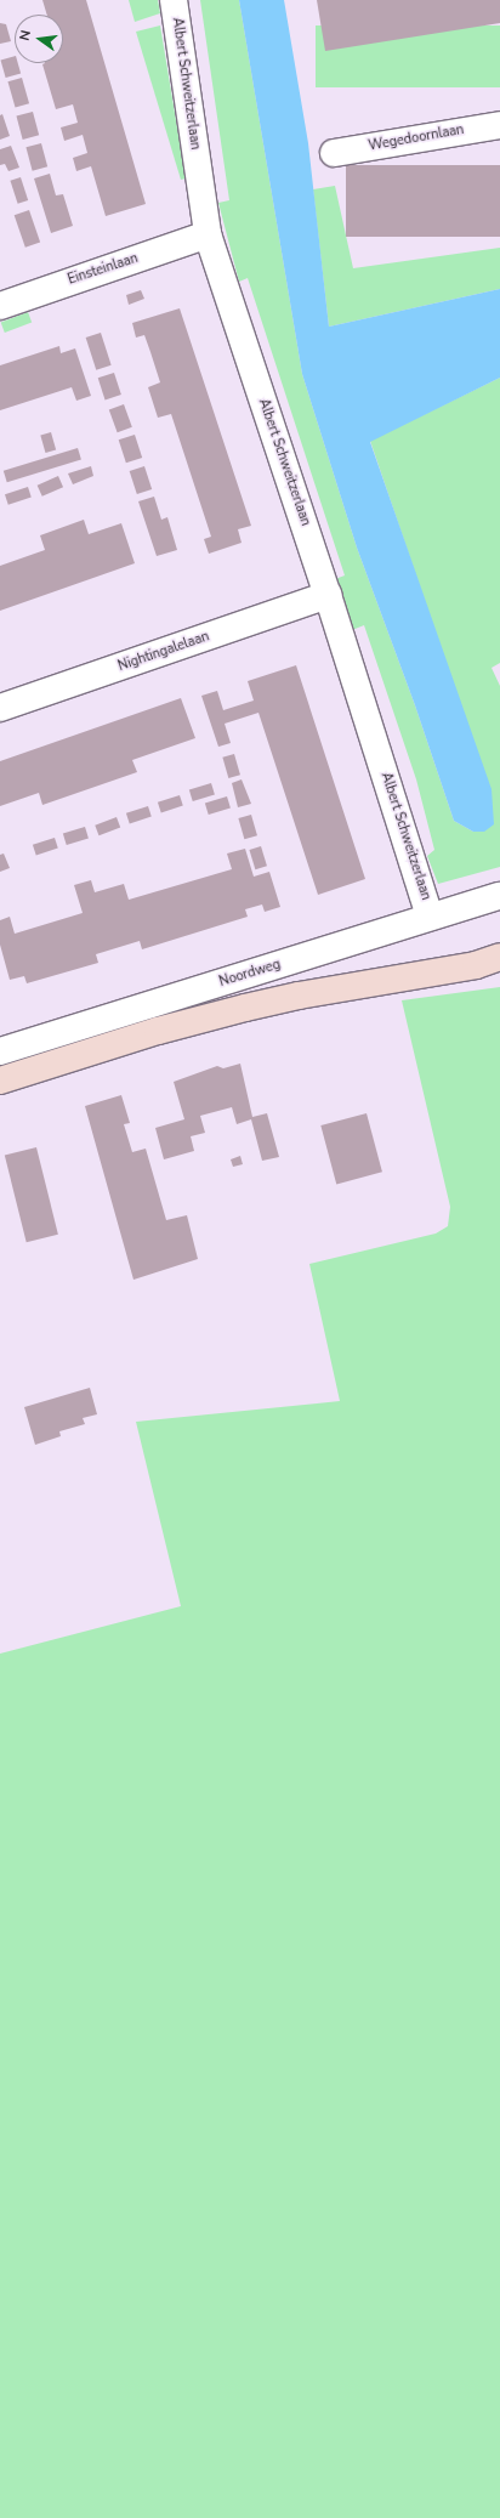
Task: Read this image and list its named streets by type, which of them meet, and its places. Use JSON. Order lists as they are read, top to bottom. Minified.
{"streets":{"street":["Albert Schweitzerlaan","Wegedoornlaan","Einsteinlaan","Nightingalelaan","Noordweg"]},"crossings":[["Albert Schweitzerlaan","Einsteinlaan"],["Albert Schweitzerlaan","Nightingalelaan"],["Albert Schweitzerlaan","Noordweg"]],"north":"left"}
